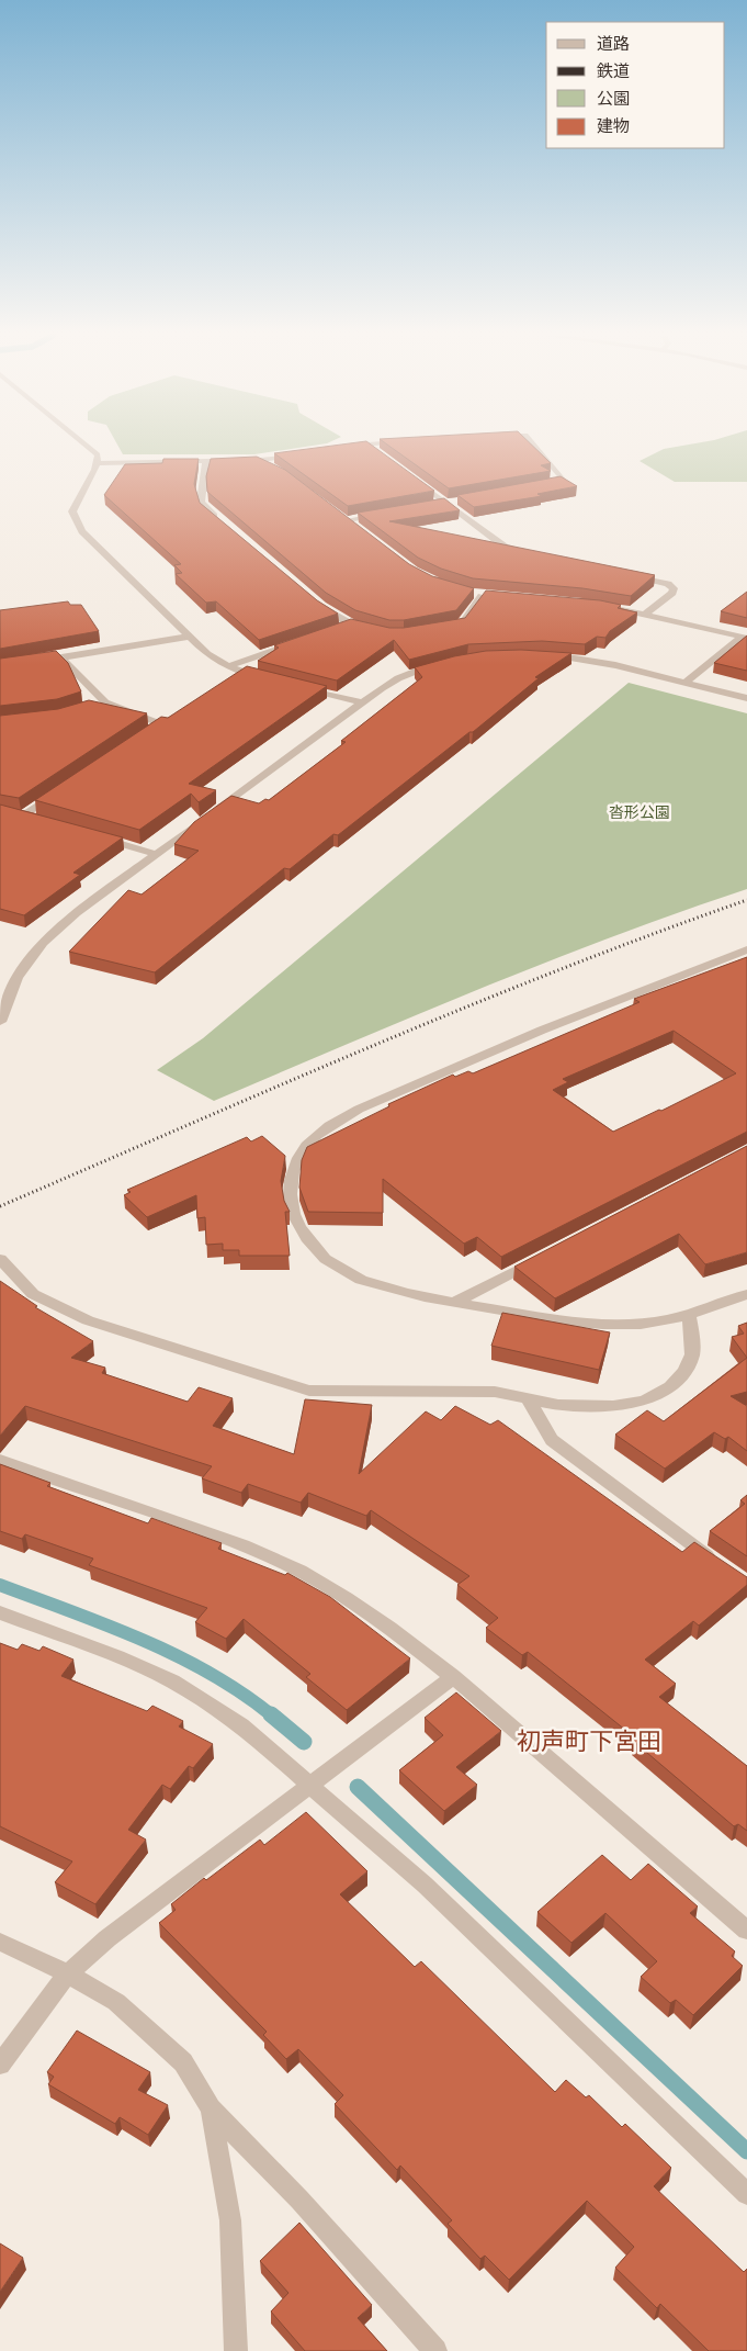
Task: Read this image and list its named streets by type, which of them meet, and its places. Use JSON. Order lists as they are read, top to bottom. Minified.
{"districts":["初声町下宮田"],"parks":["沓形公園"],"legend":["道路","鉄道","公園","建物"]}
